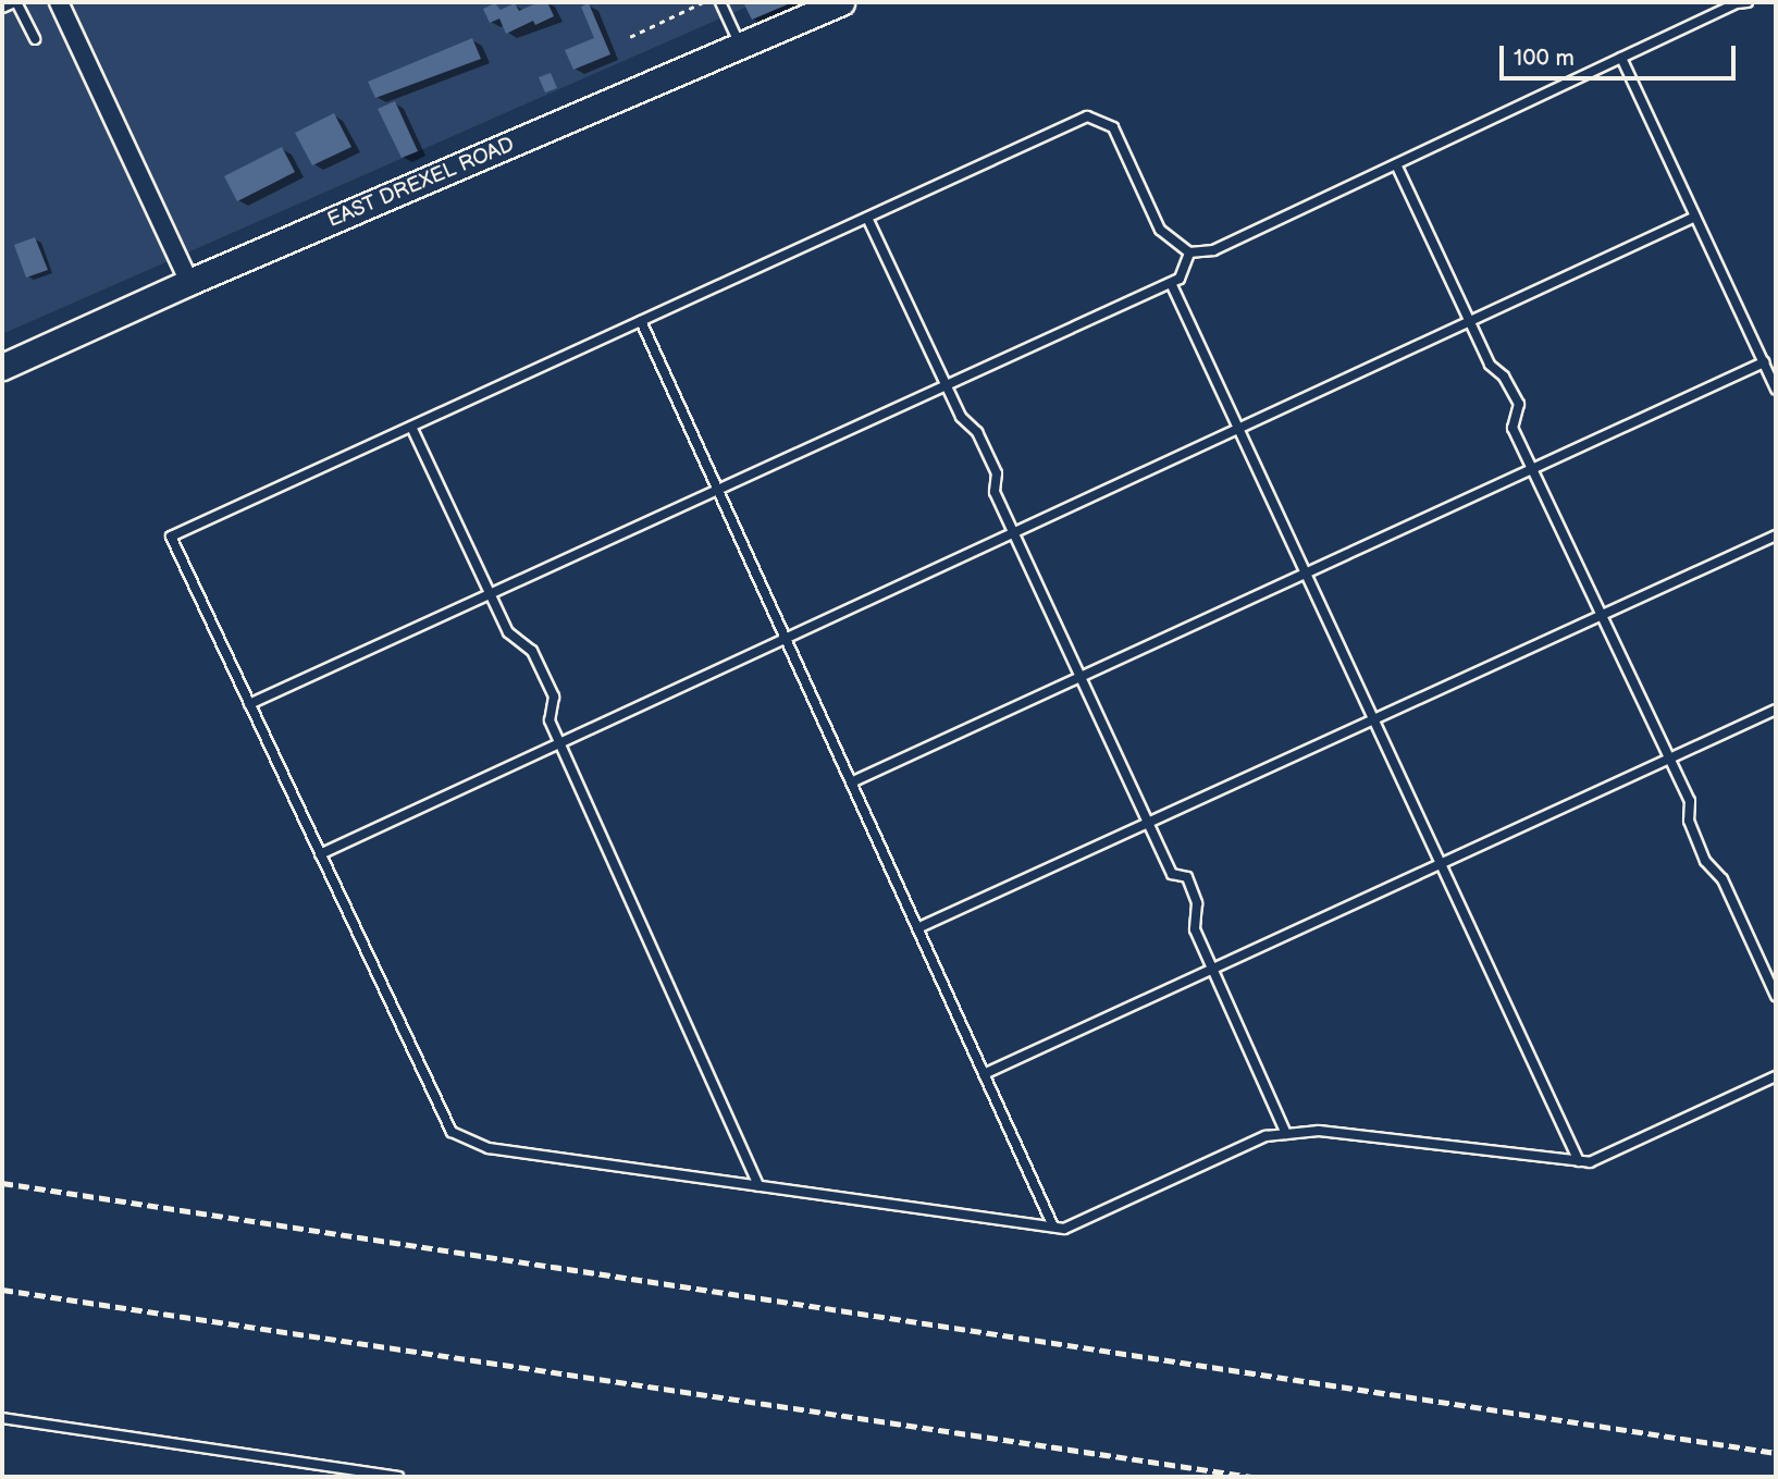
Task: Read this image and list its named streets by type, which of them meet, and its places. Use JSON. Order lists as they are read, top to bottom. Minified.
{"streets":{"street":["EAST DREXEL ROAD"]},"scale_bar":"100 m"}
